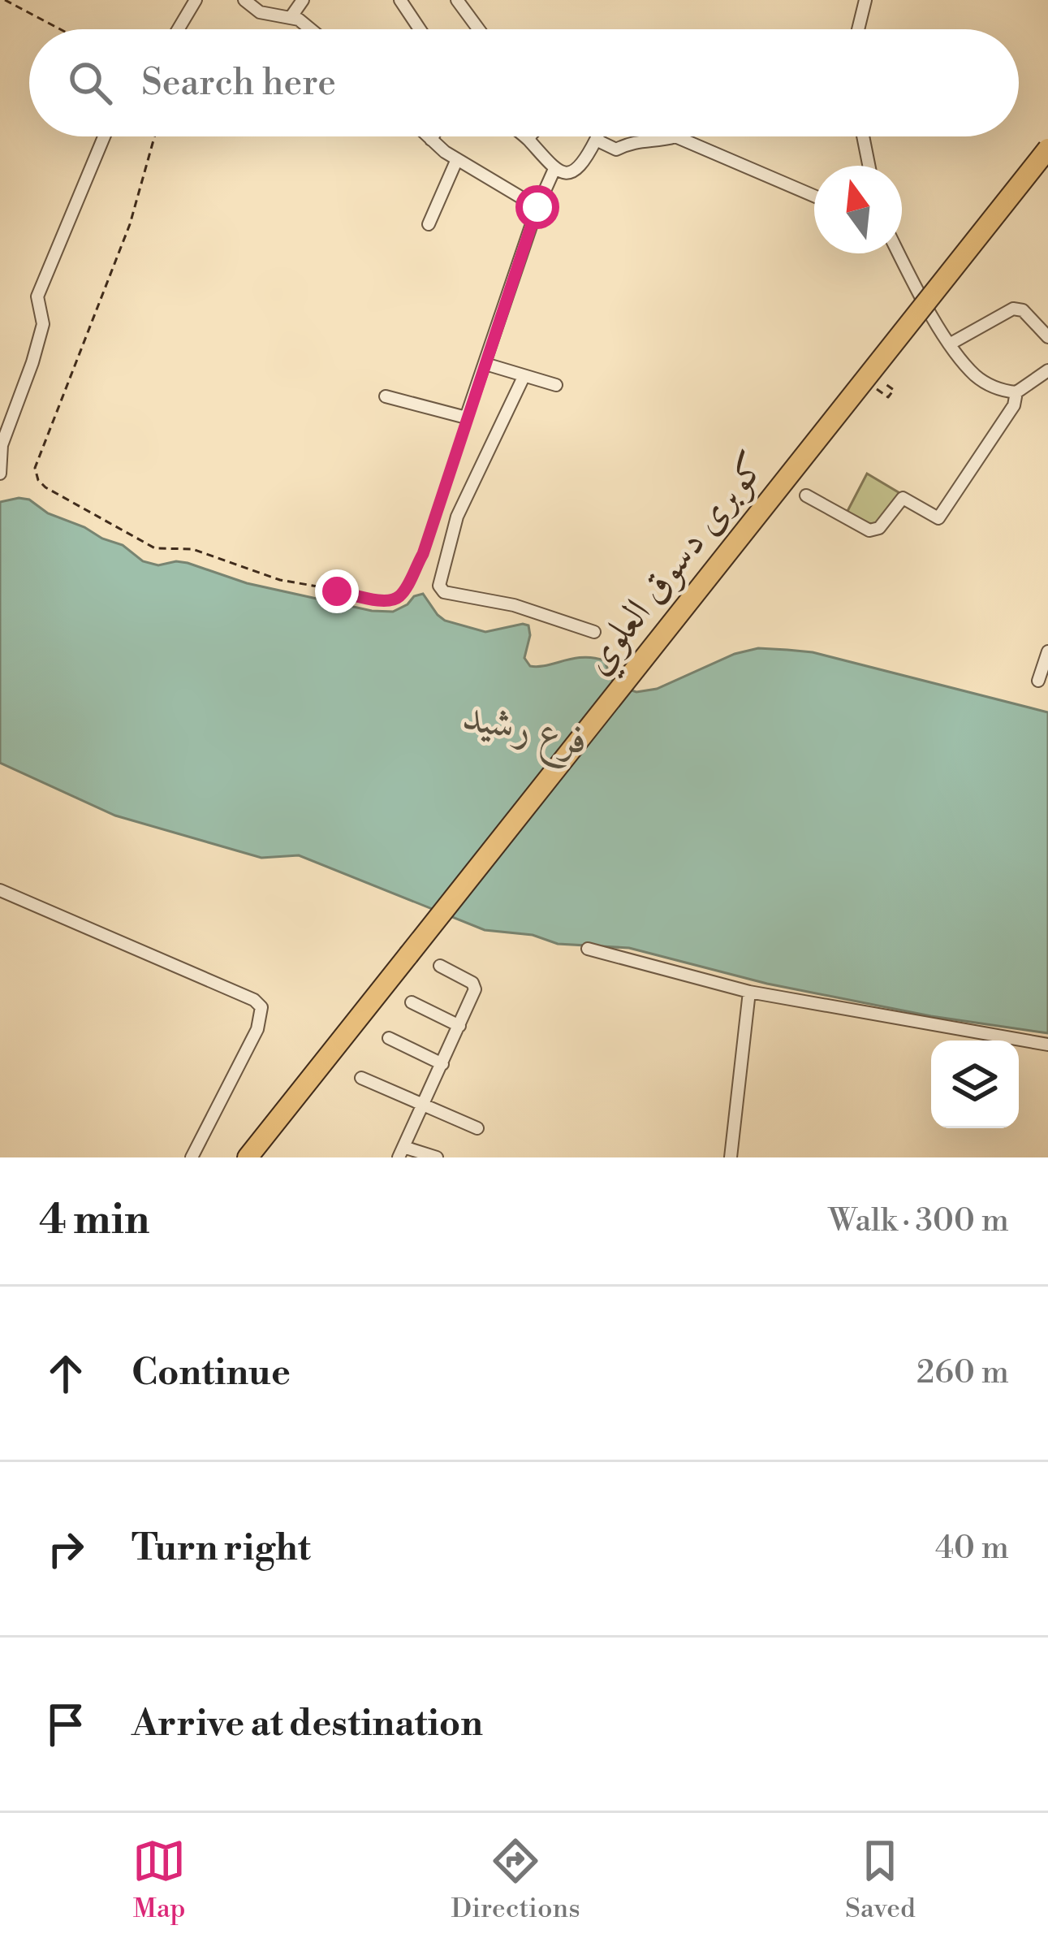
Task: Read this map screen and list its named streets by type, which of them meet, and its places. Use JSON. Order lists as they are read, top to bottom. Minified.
{"streets":{"highway":["كوبرى دسوق العلوي"]},"water":["فرع رشيد"],"north":"top","page":{"search":"Search here","heading":["4 min","Walk · 300 m"],"list":[["Continue","260 m"],["Turn right","40 m"],"Arrive at destination"],"nav":["Map","Directions","Saved"]}}
